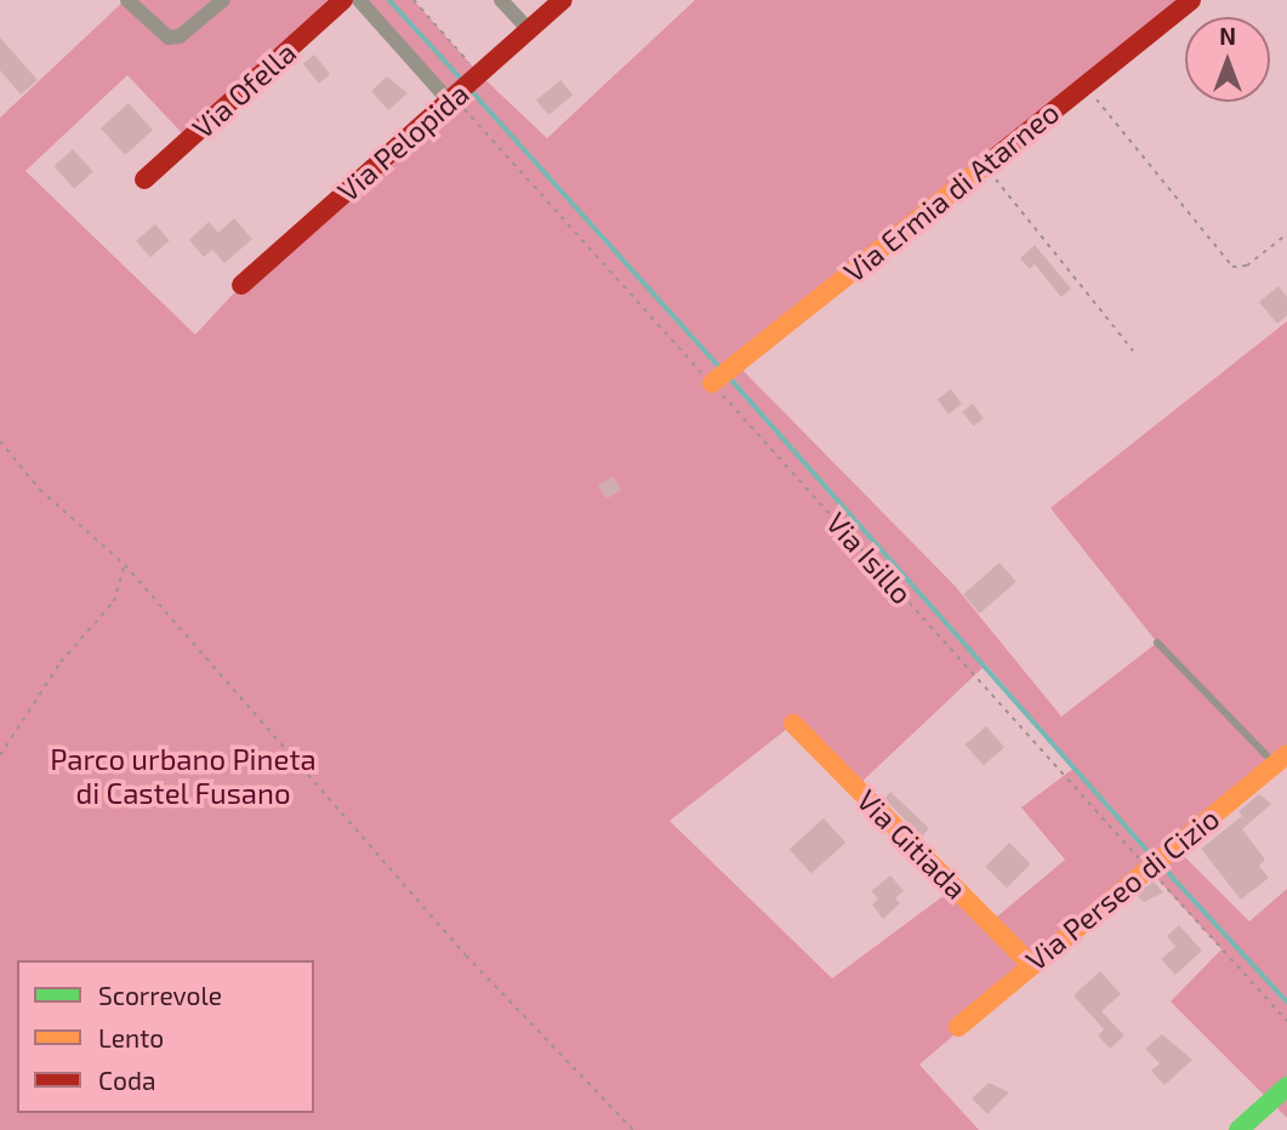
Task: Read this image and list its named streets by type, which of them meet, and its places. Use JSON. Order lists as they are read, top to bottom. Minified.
{"streets":{"street":["Via Ofella","Via Pelopida","Via Ermia di Atarneo","Via Gitiada","Via Perseo di Cizio"],"path":["Via Isillo"]},"crossings":[["Via Pelopida","Via Isillo"],["Via Ermia di Atarneo","Via Isillo"],["Via Isillo","Via Perseo di Cizio"],["Via Gitiada","Via Perseo di Cizio"]],"parks":["Parco urbano Pineta di Castel Fusano"],"legend":["Scorrevole","Lento","Coda"],"north":"top"}
